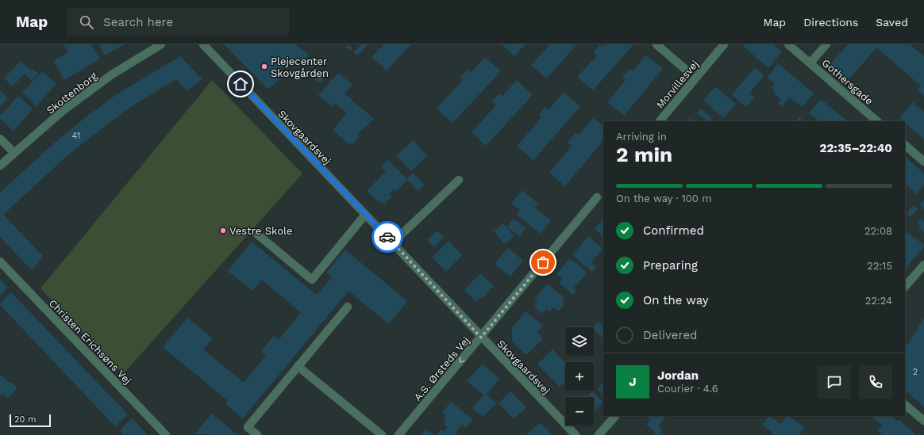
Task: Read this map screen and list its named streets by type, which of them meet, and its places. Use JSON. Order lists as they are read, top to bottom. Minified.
{"streets":{"street":["Gothersgade","Morvillesvej","Skottenborg","Skovgaardsvej","Christen Erichsøns Vej","A.S. Ørsteds Vej"]},"crossings":[["Skovgaardsvej","A.S. Ørsteds Vej"]],"one_way":["A.S. Ørsteds Vej"],"places":["Plejecenter Skovgården","Vestre Skole"],"house_numbers":["41","2"],"scale_bar":"20 m","page":{"header":"Map","search":"Search here","nav":["Map","Directions","Saved"],"heading":["2 min","Arriving in","22:35–22:40"],"panel":["Jordan","Courier · 4.6"],"bar":"On the way · 100 m","list":[["Confirmed","22:08"],["Preparing","22:15"],["On the way","22:24"],"Delivered"],"map_buttons":["+","−"],"round":"J","scale":"20 m"}}
